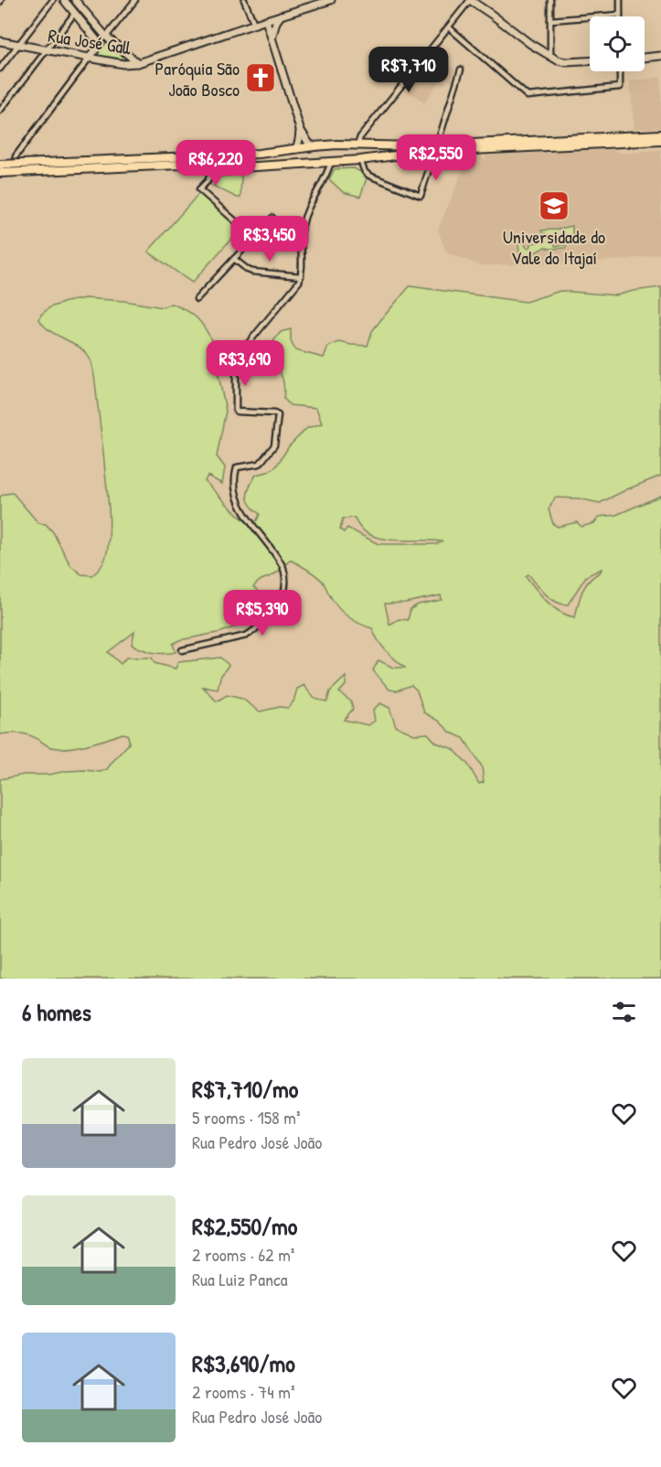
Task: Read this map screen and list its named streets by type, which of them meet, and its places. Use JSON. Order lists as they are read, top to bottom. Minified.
{"streets":{"main road":["Rua José Gall"]},"places":{"church":["Paróquia São João Bosco"],"school or university":["Universidade do Vale do Itajaí"]},"page":{"price":["R$7,710","R$2,550","R$6,220","R$3,450","R$3,690","R$5,390"],"heading":"6 homes","list":[{"name":"R$7,710/mo","note":"5 rooms · 158 m² · Rua Pedro José João"},{"name":"R$2,550/mo","note":"2 rooms · 62 m² · Rua Luiz Panca"},{"name":"R$3,690/mo","note":"2 rooms · 74 m² · Rua Pedro José João"}]}}
